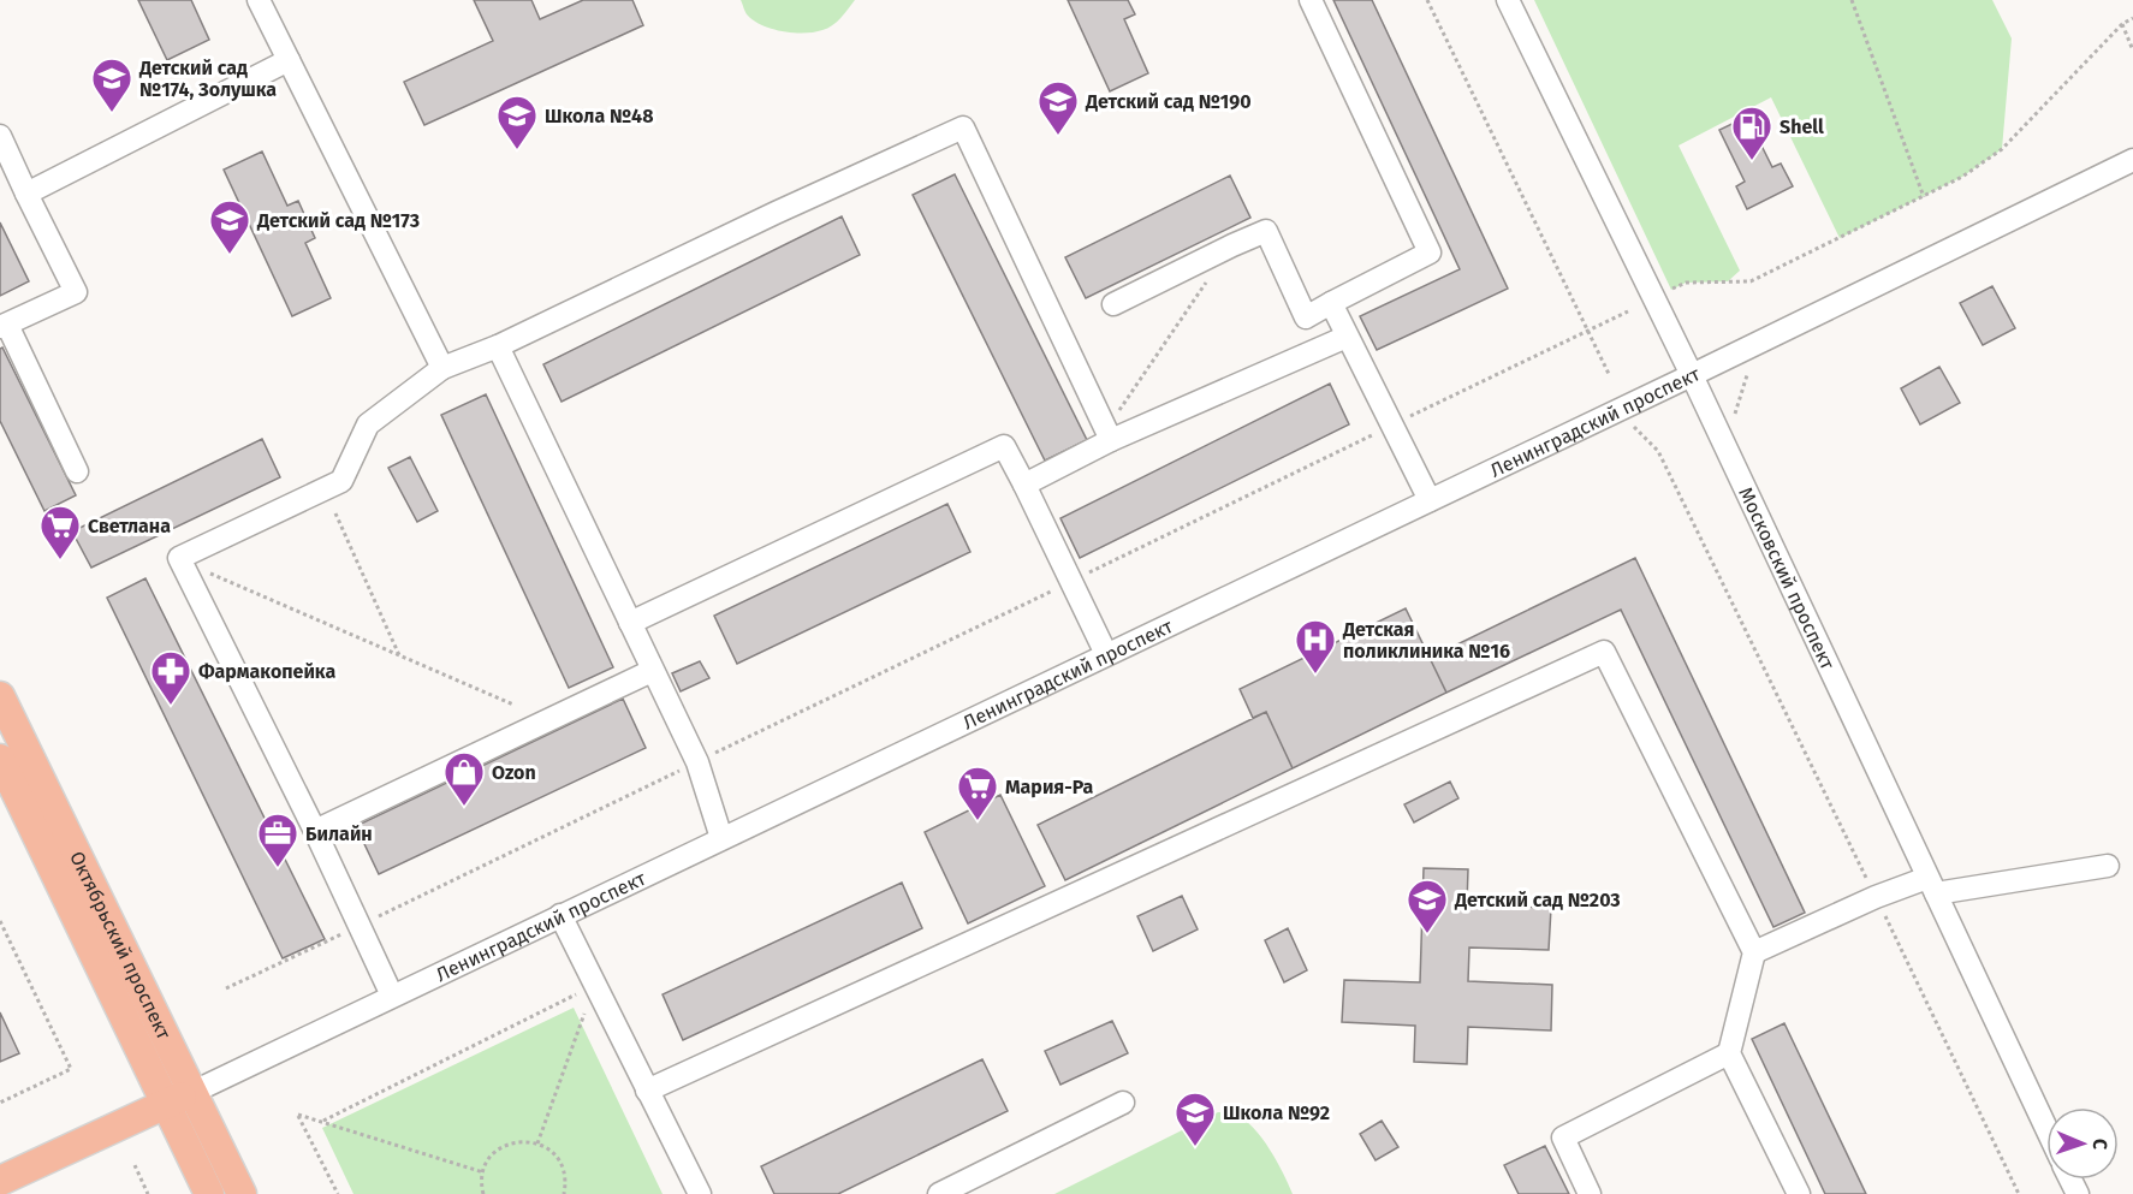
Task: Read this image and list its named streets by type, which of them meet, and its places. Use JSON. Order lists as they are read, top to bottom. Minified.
{"streets":{"main road":["Ленинградский проспект","Октябрьский проспект"],"street":["Московский проспект"]},"crossings":[["Ленинградский проспект","Московский проспект"],["Ленинградский проспект","Октябрьский проспект"]],"places":{"school or university":["Детский сад №174, Золушка","Детский сад №190","Школа №48","Детский сад №173","Детский сад №203","Школа №92"],"fuel station":["Shell"],"supermarket":["Светлана","Мария-Ра"],"hospital":["Детская поликлиника №16"],"pharmacy":["Фармакопейка"],"shop":["Ozon"],"office":["Билайн"]},"north":"right"}
